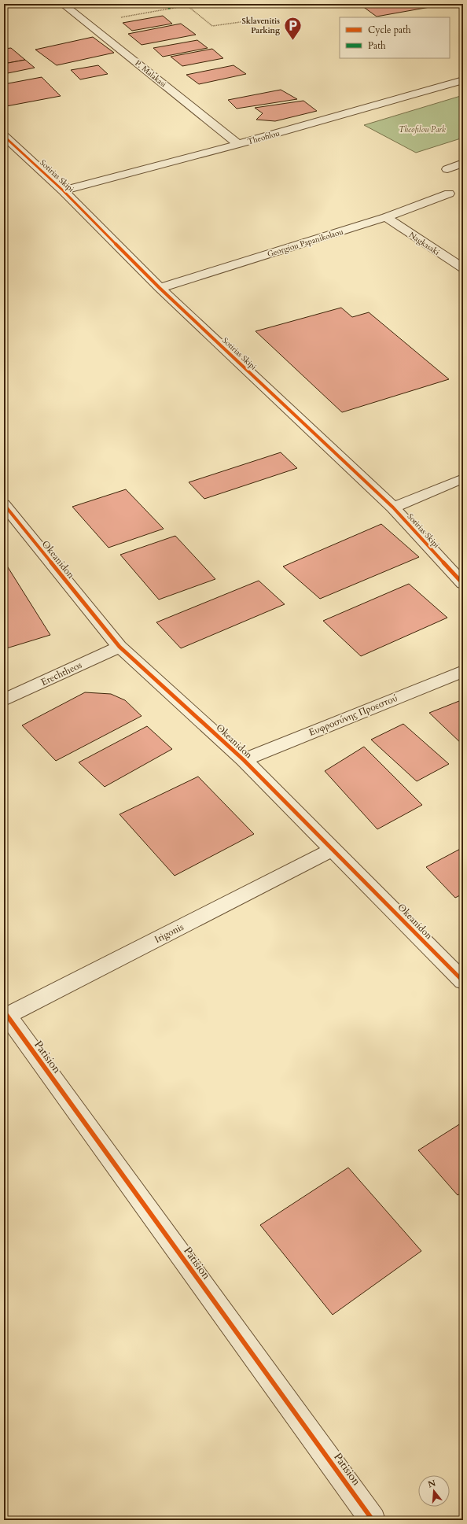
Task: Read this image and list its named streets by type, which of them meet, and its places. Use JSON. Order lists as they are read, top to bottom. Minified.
{"streets":{"street":["P. Malakasi","Theofilou","Sotirias Skipi","Georgiou Papanikolaou","Nagkasaki","Okeanidon","Erechtheos","Ευφροσύνης Προεστού","Irigonis","Patision"]},"crossings":[["P. Malakasi","Theofilou"],["Theofilou","Sotirias Skipi"],["Sotirias Skipi","Georgiou Papanikolaou"],["Georgiou Papanikolaou","Nagkasaki"],["Okeanidon","Erechtheos"],["Okeanidon","Ευφροσύνης Προεστού"],["Okeanidon","Irigonis"],["Irigonis","Patision"]],"parks":["Theofilou Park"],"places":{"parking":["Sklavenitis Parking"]},"legend":["Cycle path","Path"],"north":"top"}
